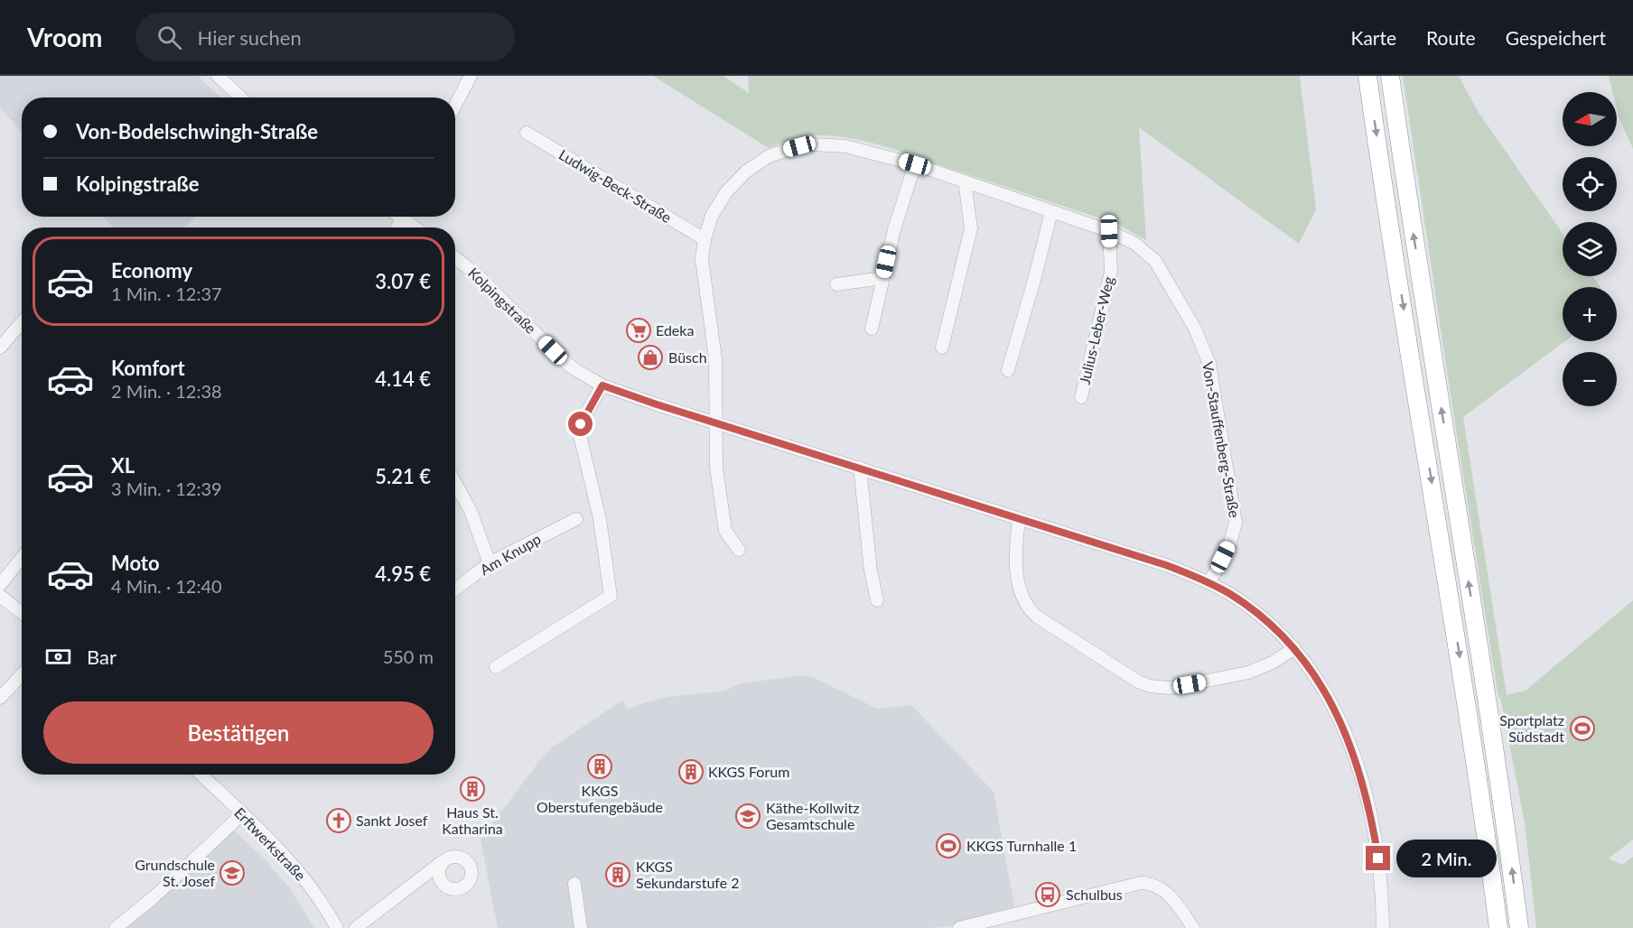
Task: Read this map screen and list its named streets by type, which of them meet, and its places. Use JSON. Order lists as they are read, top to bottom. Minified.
{"streets":{"street":["Ludwig-Beck-Straße","Kolpingstraße","Julius-Leber-Weg","Von-Stauffenberg-Straße","Am Knupp","Erftwerkstraße"]},"crossings":[["Ludwig-Beck-Straße","Von-Stauffenberg-Straße"],["Kolpingstraße","Von-Stauffenberg-Straße"],["Julius-Leber-Weg","Von-Stauffenberg-Straße"]],"places":{"supermarket":["Edeka"],"shop":["Büsch"],"sports":["Sportplatz Südstadt","KKGS Turnhalle 1"],"building":["KKGS Oberstufengebäude","KKGS Forum","Haus St. Katharina","KKGS Sekundarstufe 2"],"school or university":["Käthe-Kollwitz Gesamtschule","Grundschule St. Josef"],"church":["Sankt Josef"],"bus stop":["Schulbus"]},"north":"left","page":{"header":"Vroom","search":"Hier suchen","nav":["Karte","Route","Gespeichert"],"map_buttons":["+","−"],"banner":["Von-Bodelschwingh-Straße","Kolpingstraße"],"list":[{"name":"Economy","note":"1 Min. · 12:37","value":"3.07 €"},{"name":"Komfort","note":"2 Min. · 12:38","value":"4.14 €"},{"name":"XL","note":"3 Min. · 12:39","value":"5.21 €"},{"name":"Moto","note":"4 Min. · 12:40","value":"4.95 €"}],"pay":["Bar","550 m"],"buttons":"Bestätigen","bubble":"2 Min."}}
